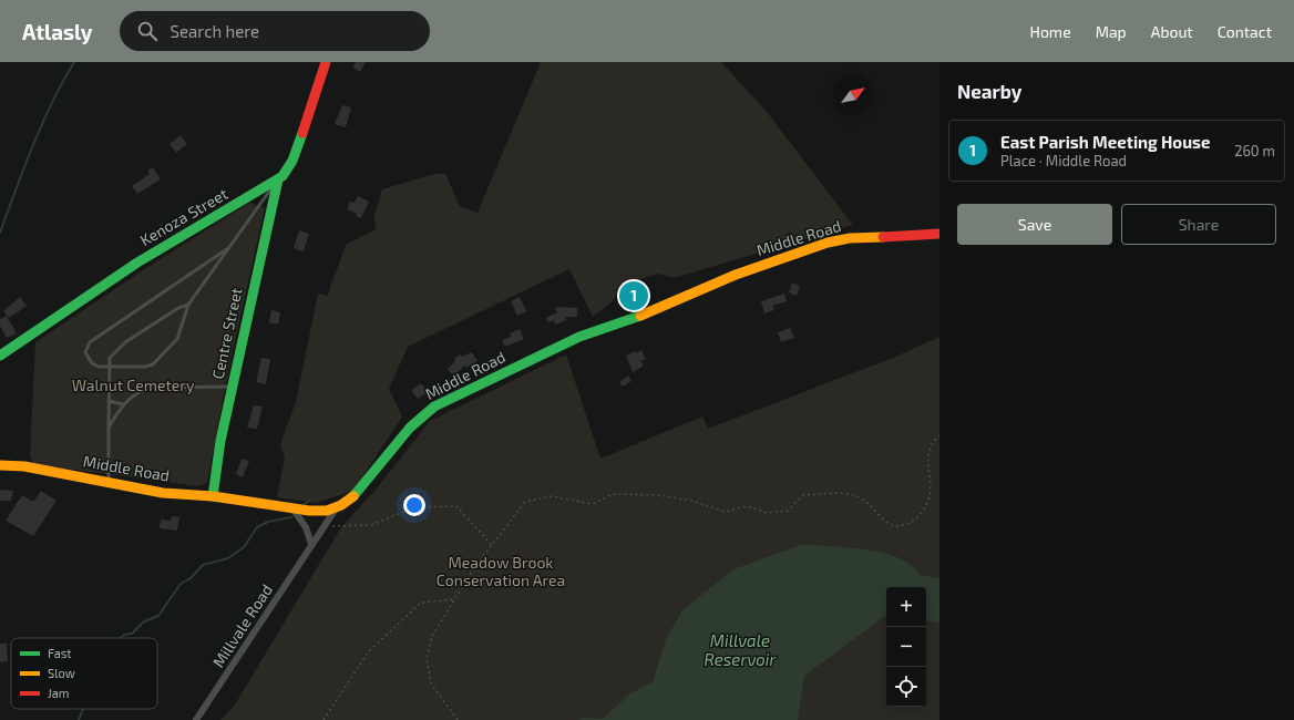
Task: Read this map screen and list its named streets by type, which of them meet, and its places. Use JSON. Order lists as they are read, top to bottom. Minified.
{"streets":{"street":["Kenoza Street","Middle Road","Centre Street","Millvale Road"]},"crossings":[["Kenoza Street","Centre Street"],["Middle Road","Centre Street"],["Middle Road","Millvale Road"]],"water":["Millvale Reservoir"],"parks":["Walnut Cemetery","Meadow Brook Conservation Area"],"legend":["Fast","Slow","Jam"],"north":"top right","page":{"header":"Atlasly","search":"Search here","nav":["Home","Map","About","Contact"],"heading":"Nearby","list":[{"mark":"1","name":"East Parish Meeting House","note":"Place · Middle Road","value":"260 m"}],"buttons":["Save","Share"],"pins":"1","map_buttons":["+","−"]}}
